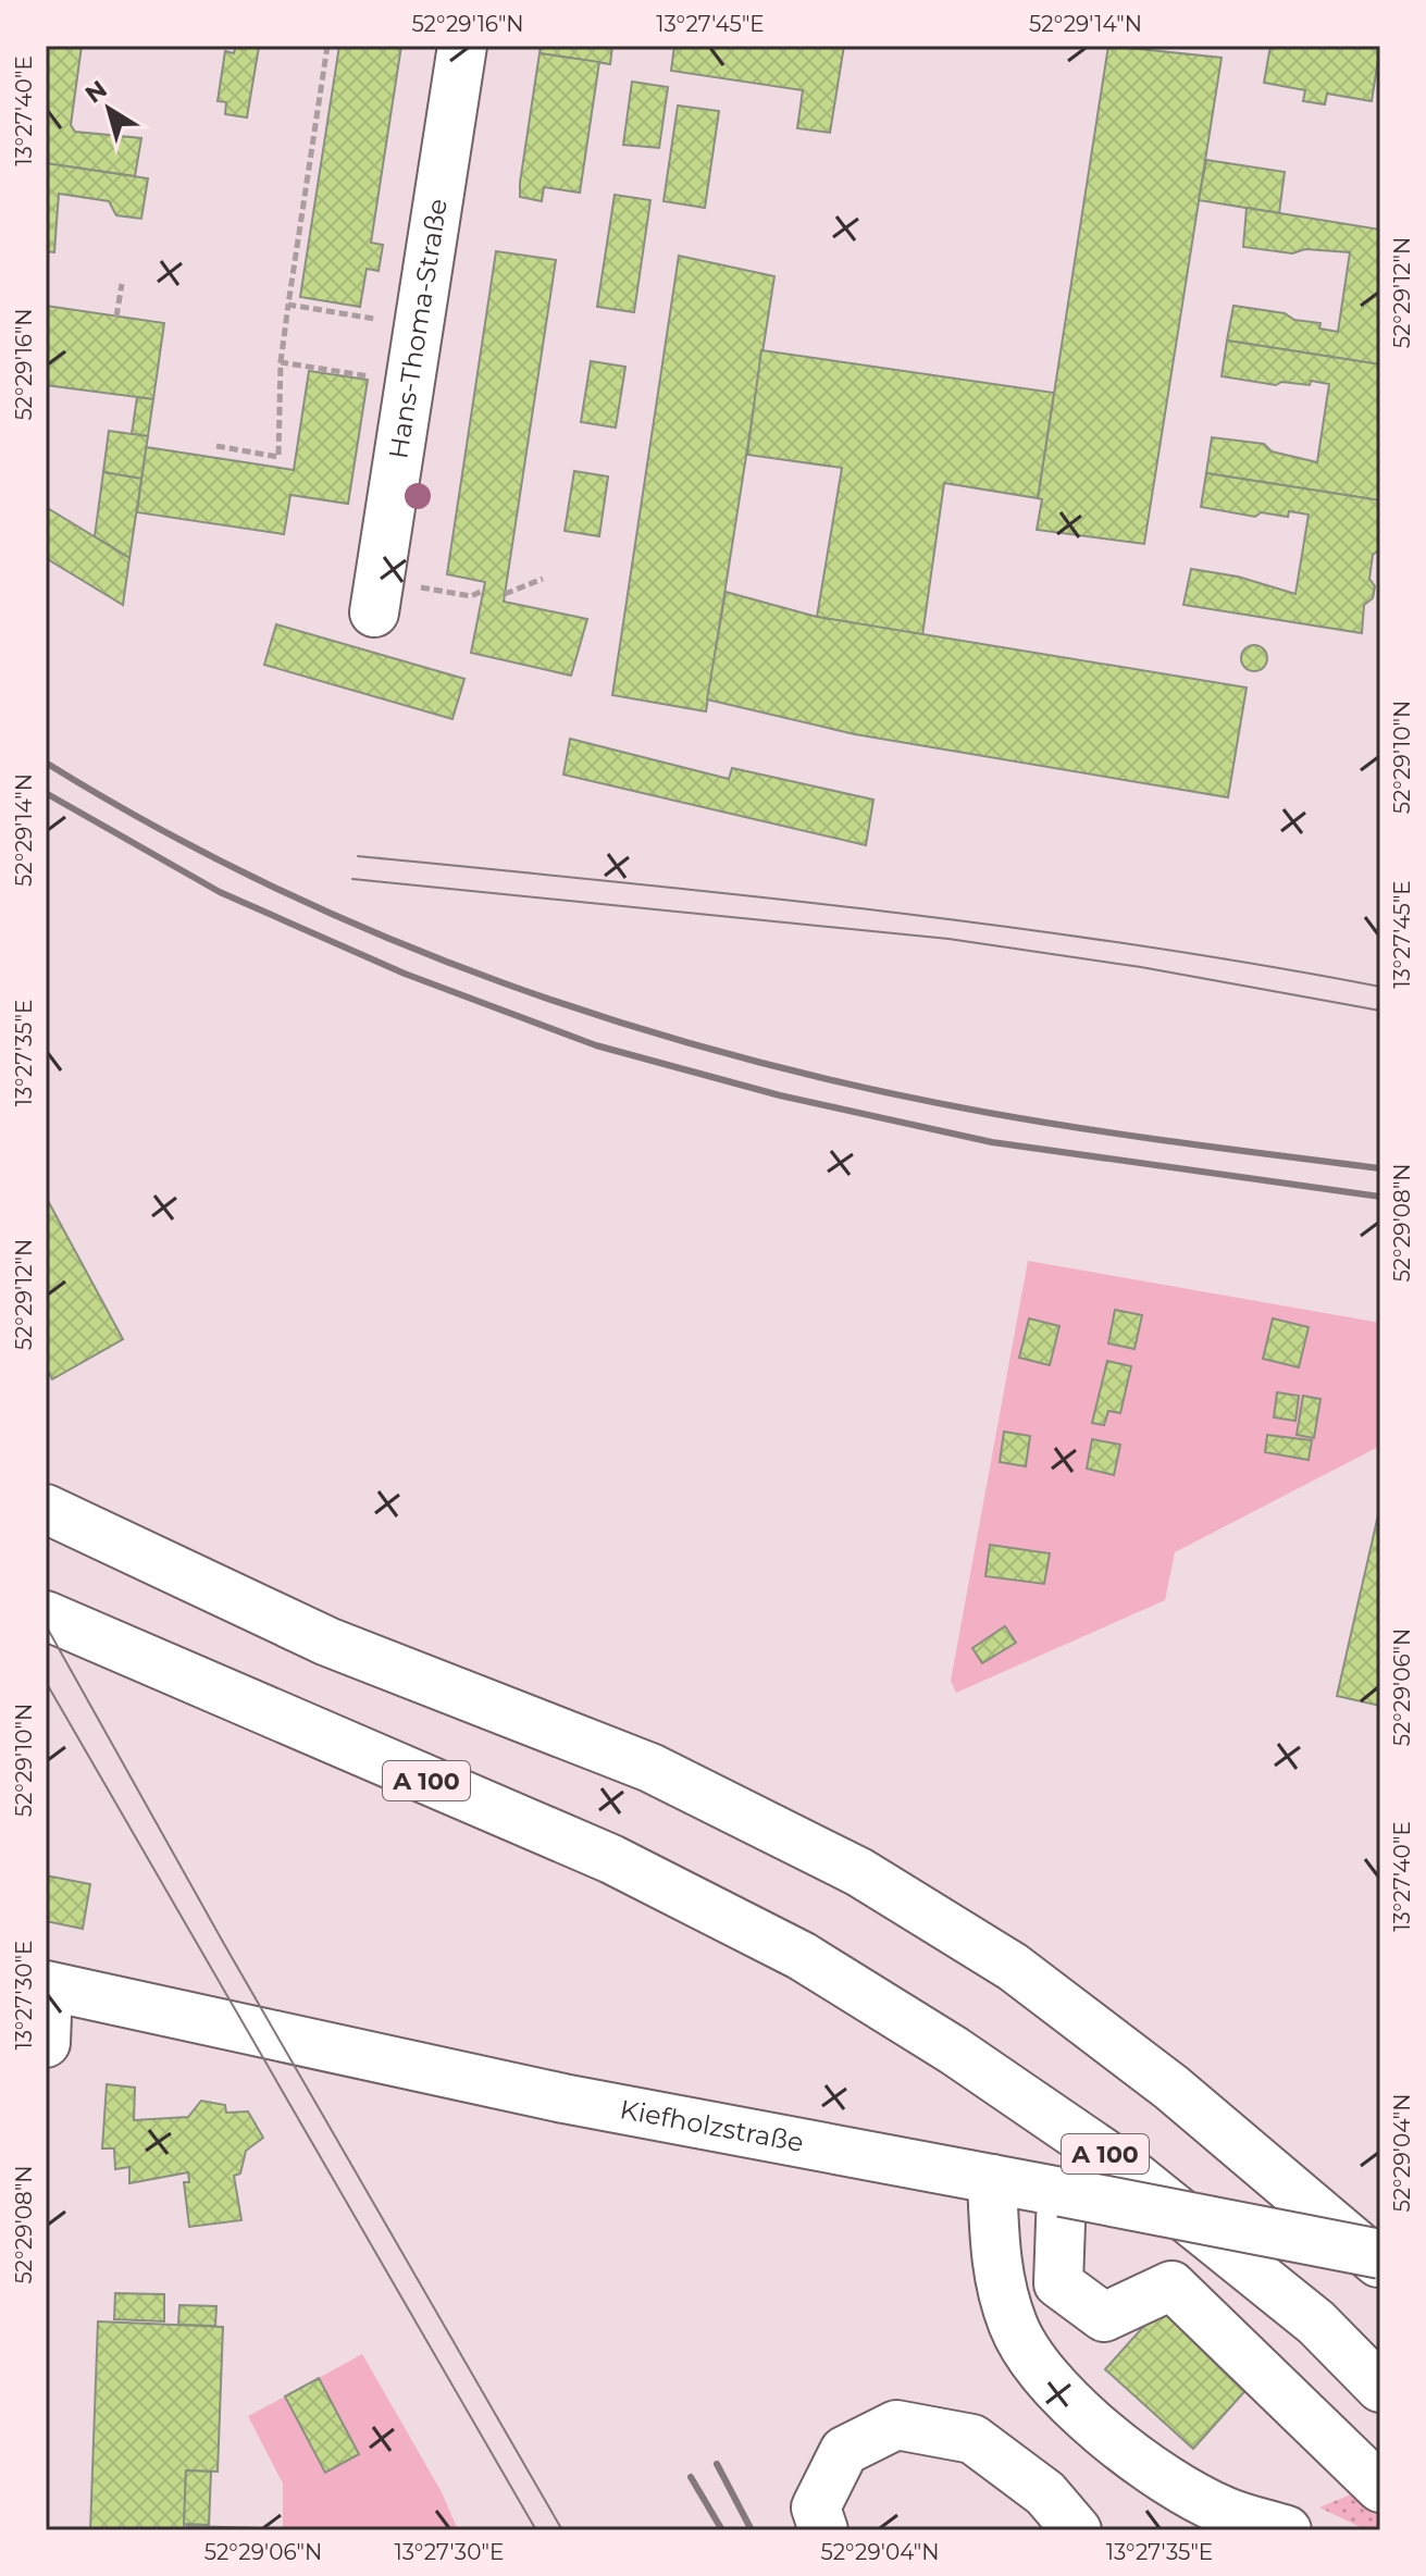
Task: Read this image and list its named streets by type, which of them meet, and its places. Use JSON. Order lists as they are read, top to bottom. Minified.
{"streets":{"main road":["Hans-Thoma-Straße","A 100","Kiefholzstraße"]},"north":"top left","coordinates":["52°29'16\"N","13°27'45\"E","52°29'14\"N","13°27'40\"E","52°29'12\"N","52°29'10\"N","13°27'35\"E","52°29'08\"N","52°29'06\"N","13°27'30\"E","52°29'04\"N"]}
